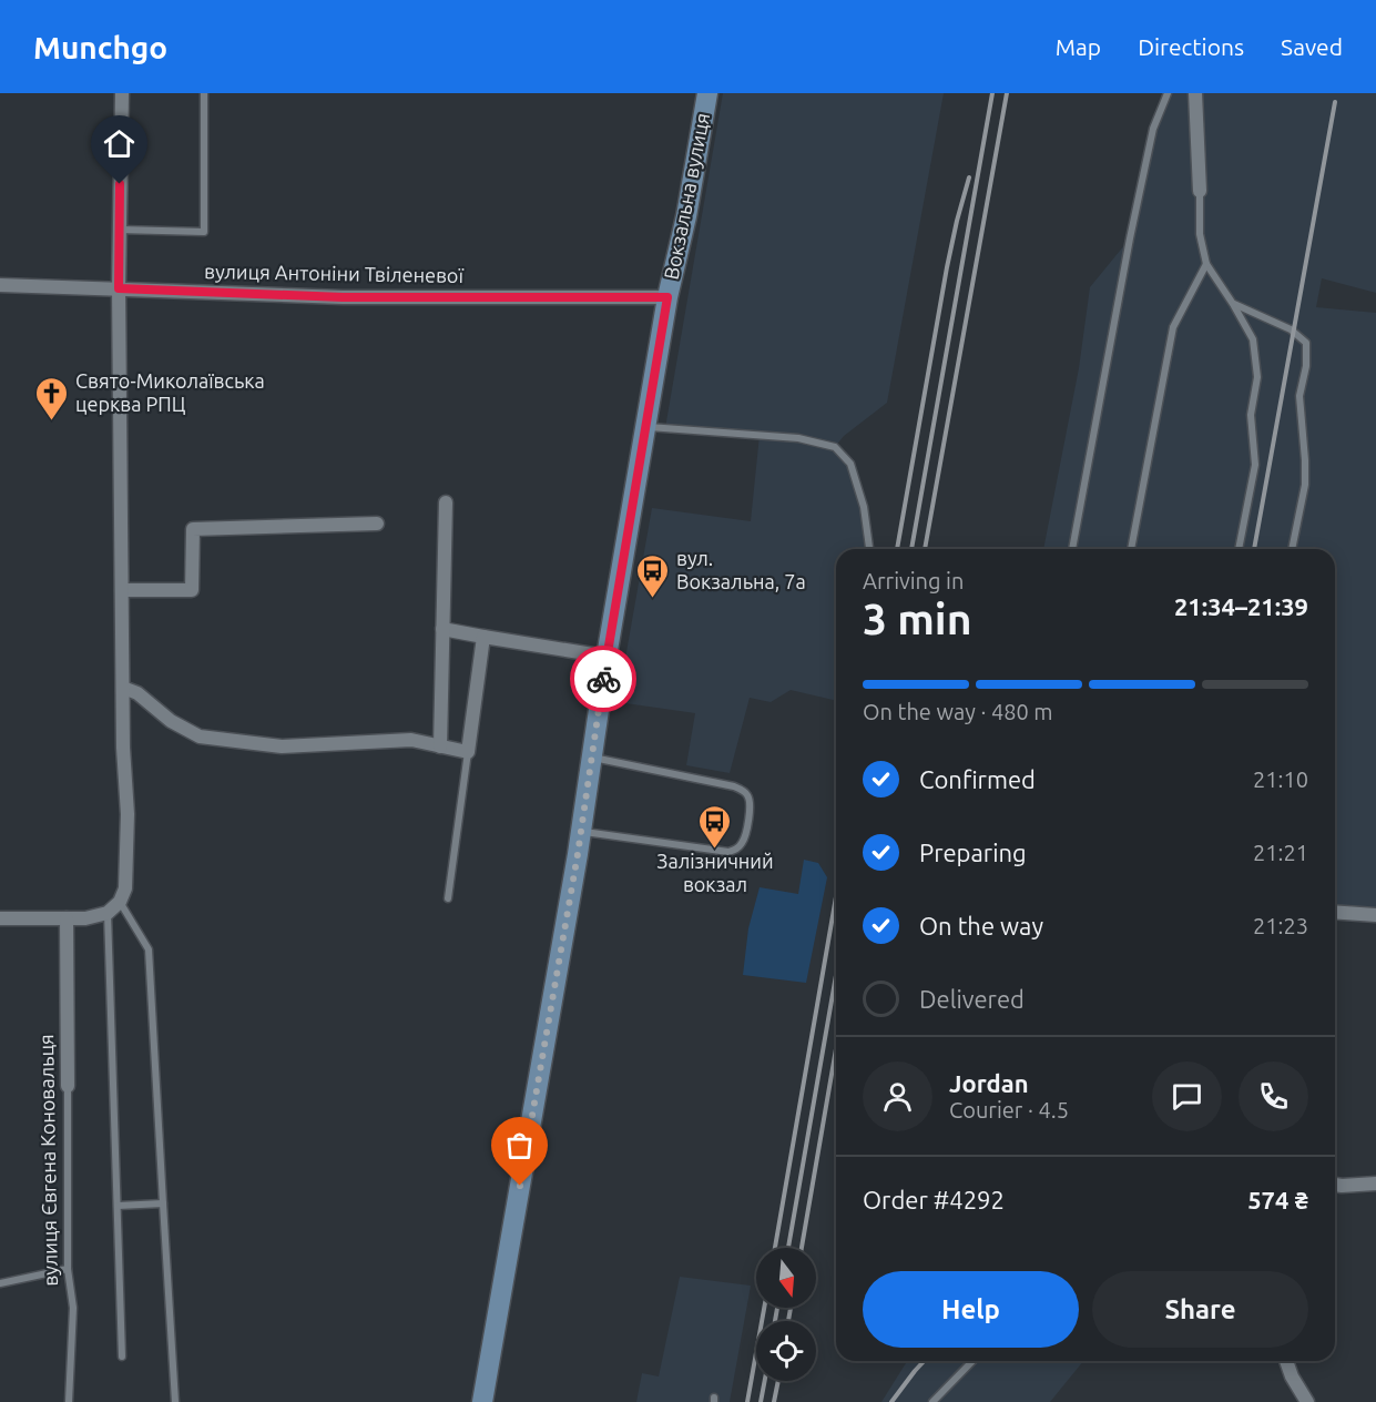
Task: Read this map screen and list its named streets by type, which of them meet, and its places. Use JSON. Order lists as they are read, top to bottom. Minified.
{"streets":{"street":["Вокзальна вулиця","вулиця Антоніни Твіленевої","вулиця Євгена Коновальця"]},"crossings":[["Вокзальна вулиця","вулиця Антоніни Твіленевої"]],"places":{"church":["Свято-Миколаївська церква РПЦ"],"bus stop":["вул. Вокзальна, 7а","Залізничний вокзал"]},"north":"bottom","page":{"header":"Munchgo","nav":["Map","Directions","Saved"],"heading":["3 min","Arriving in","21:34–21:39"],"panel":["Jordan","Courier · 4.5","Order #4292","574 ₴"],"bar":"On the way · 480 m","list":[["Confirmed","21:10"],["Preparing","21:21"],["On the way","21:23"],"Delivered"],"buttons":["Help","Share"]}}
